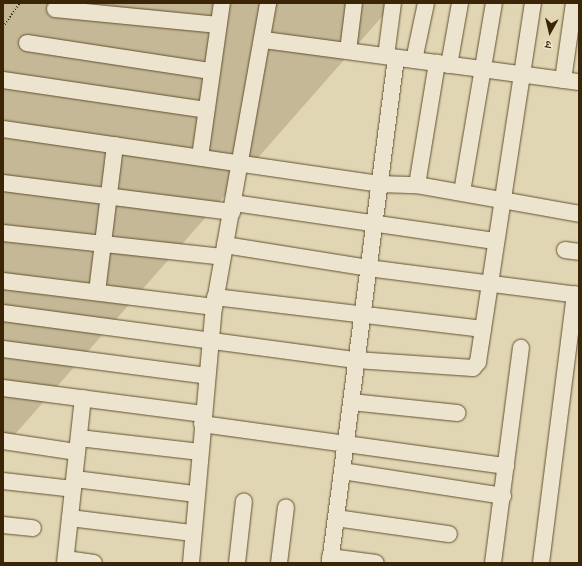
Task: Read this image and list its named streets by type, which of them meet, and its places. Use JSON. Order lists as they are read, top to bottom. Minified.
{"north":"bottom"}
